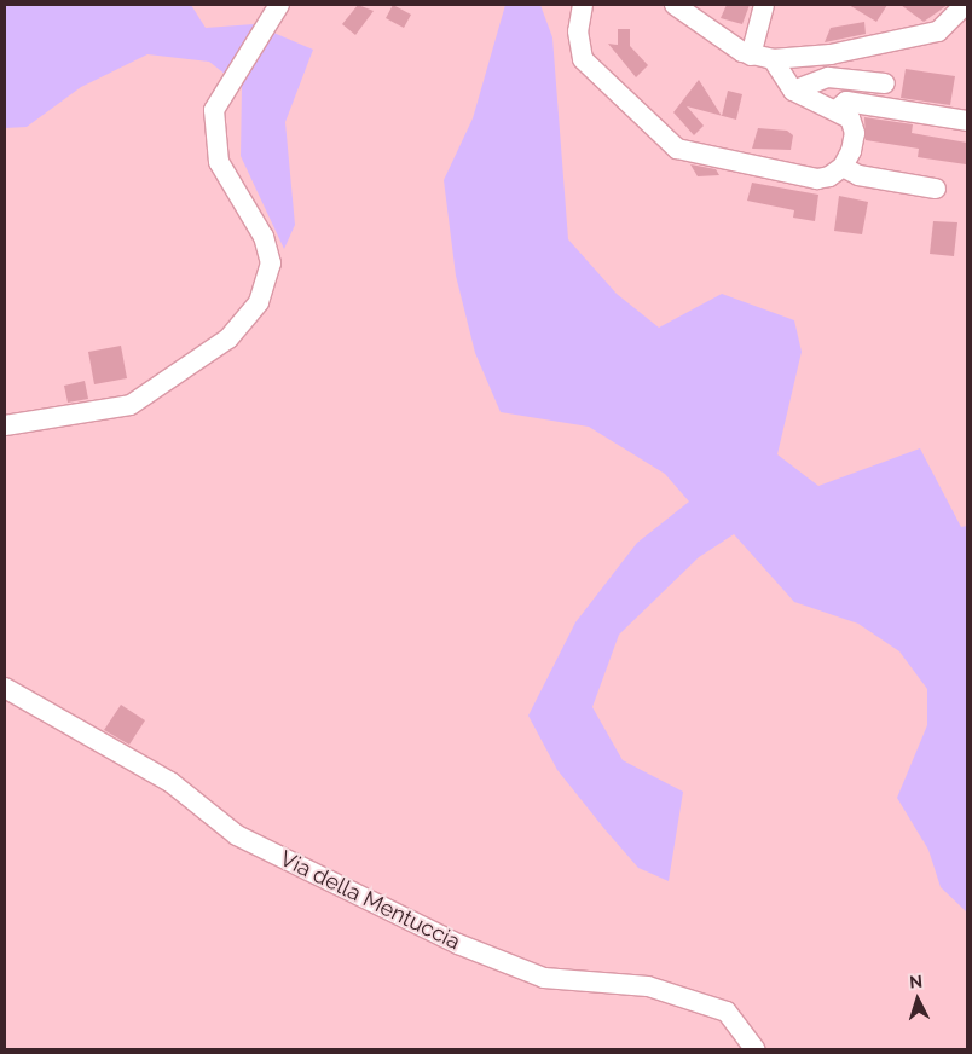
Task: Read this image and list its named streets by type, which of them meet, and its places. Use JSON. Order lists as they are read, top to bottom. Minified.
{"streets":{"street":["Via della Mentuccia"]},"north":"top"}
